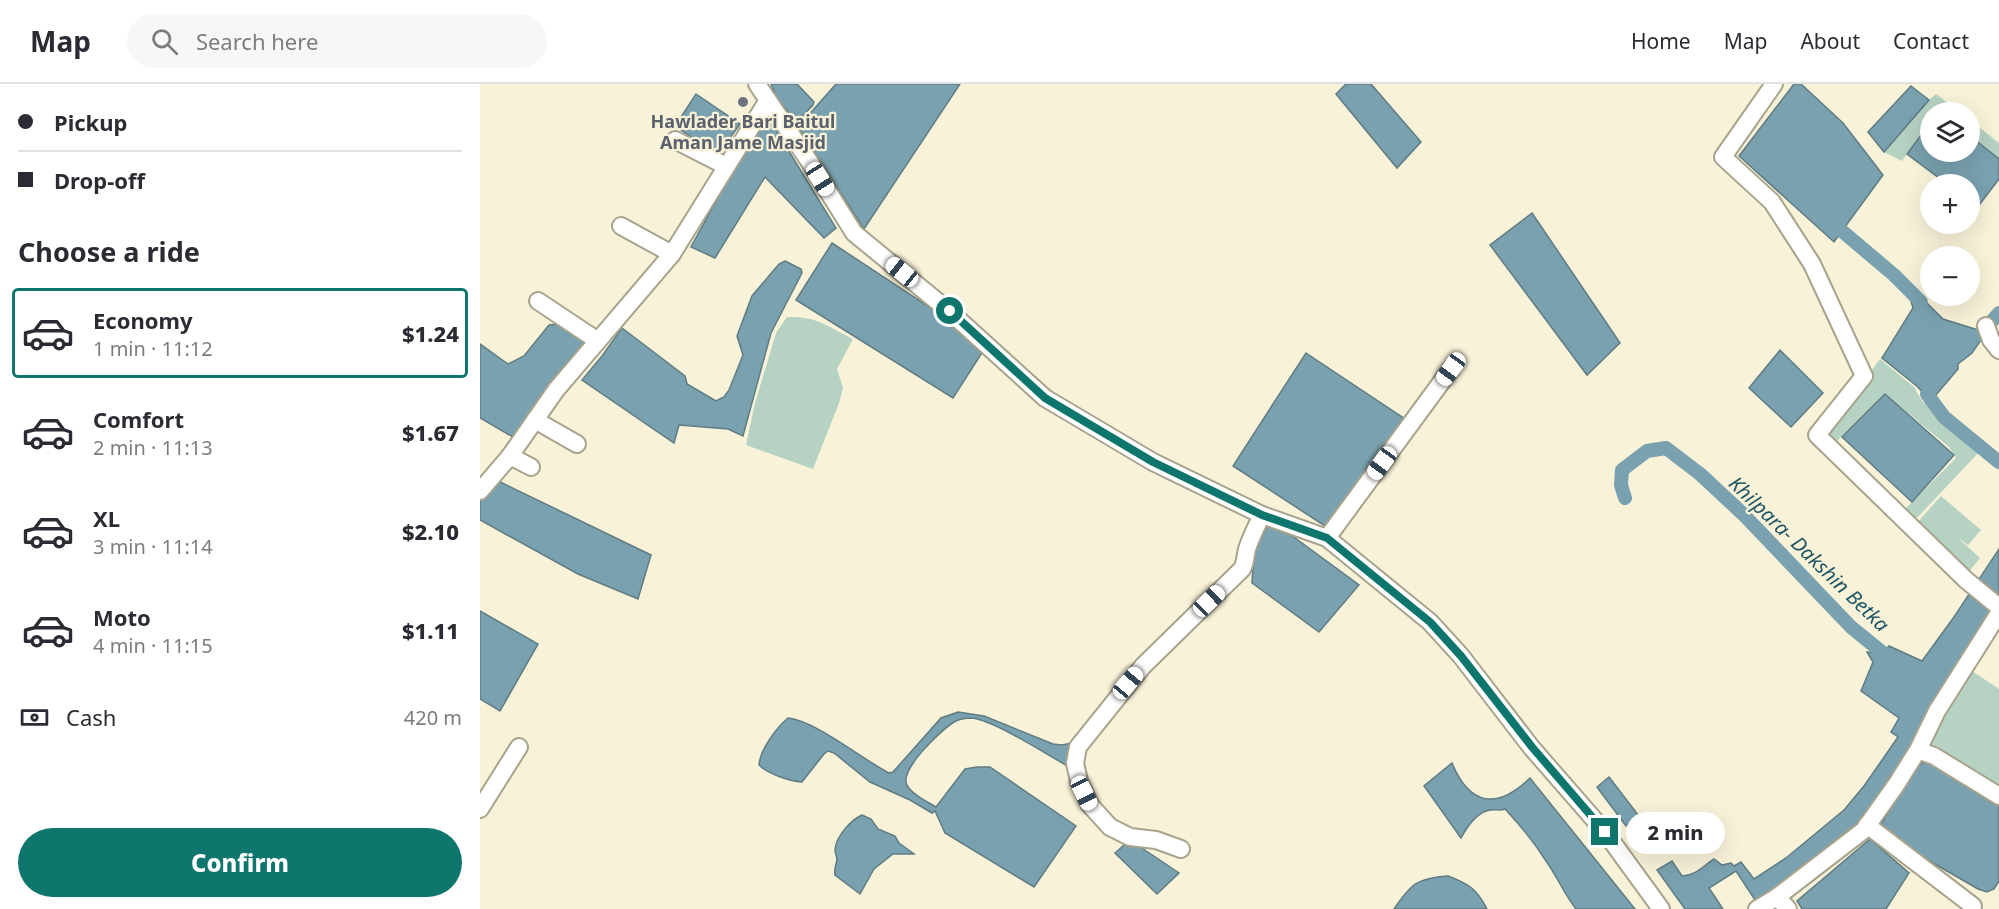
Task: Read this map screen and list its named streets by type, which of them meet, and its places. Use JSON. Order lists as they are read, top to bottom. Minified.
{"water":["Khilpara- Dakshin Betka"],"places":["Hawlader Bari Baitul Aman Jame Masjid"],"page":{"header":"Map","search":"Search here","nav":["Home","Map","About","Contact"],"banner":["Pickup","Drop-off"],"map_buttons":["+","−"],"heading":"Choose a ride","list":[{"name":"Economy","note":"1 min · 11:12","value":"$1.24"},{"name":"Comfort","note":"2 min · 11:13","value":"$1.67"},{"name":"XL","note":"3 min · 11:14","value":"$2.10"},{"name":"Moto","note":"4 min · 11:15","value":"$1.11"}],"pay":["Cash","420 m"],"bubble":"2 min","buttons":"Confirm"}}
